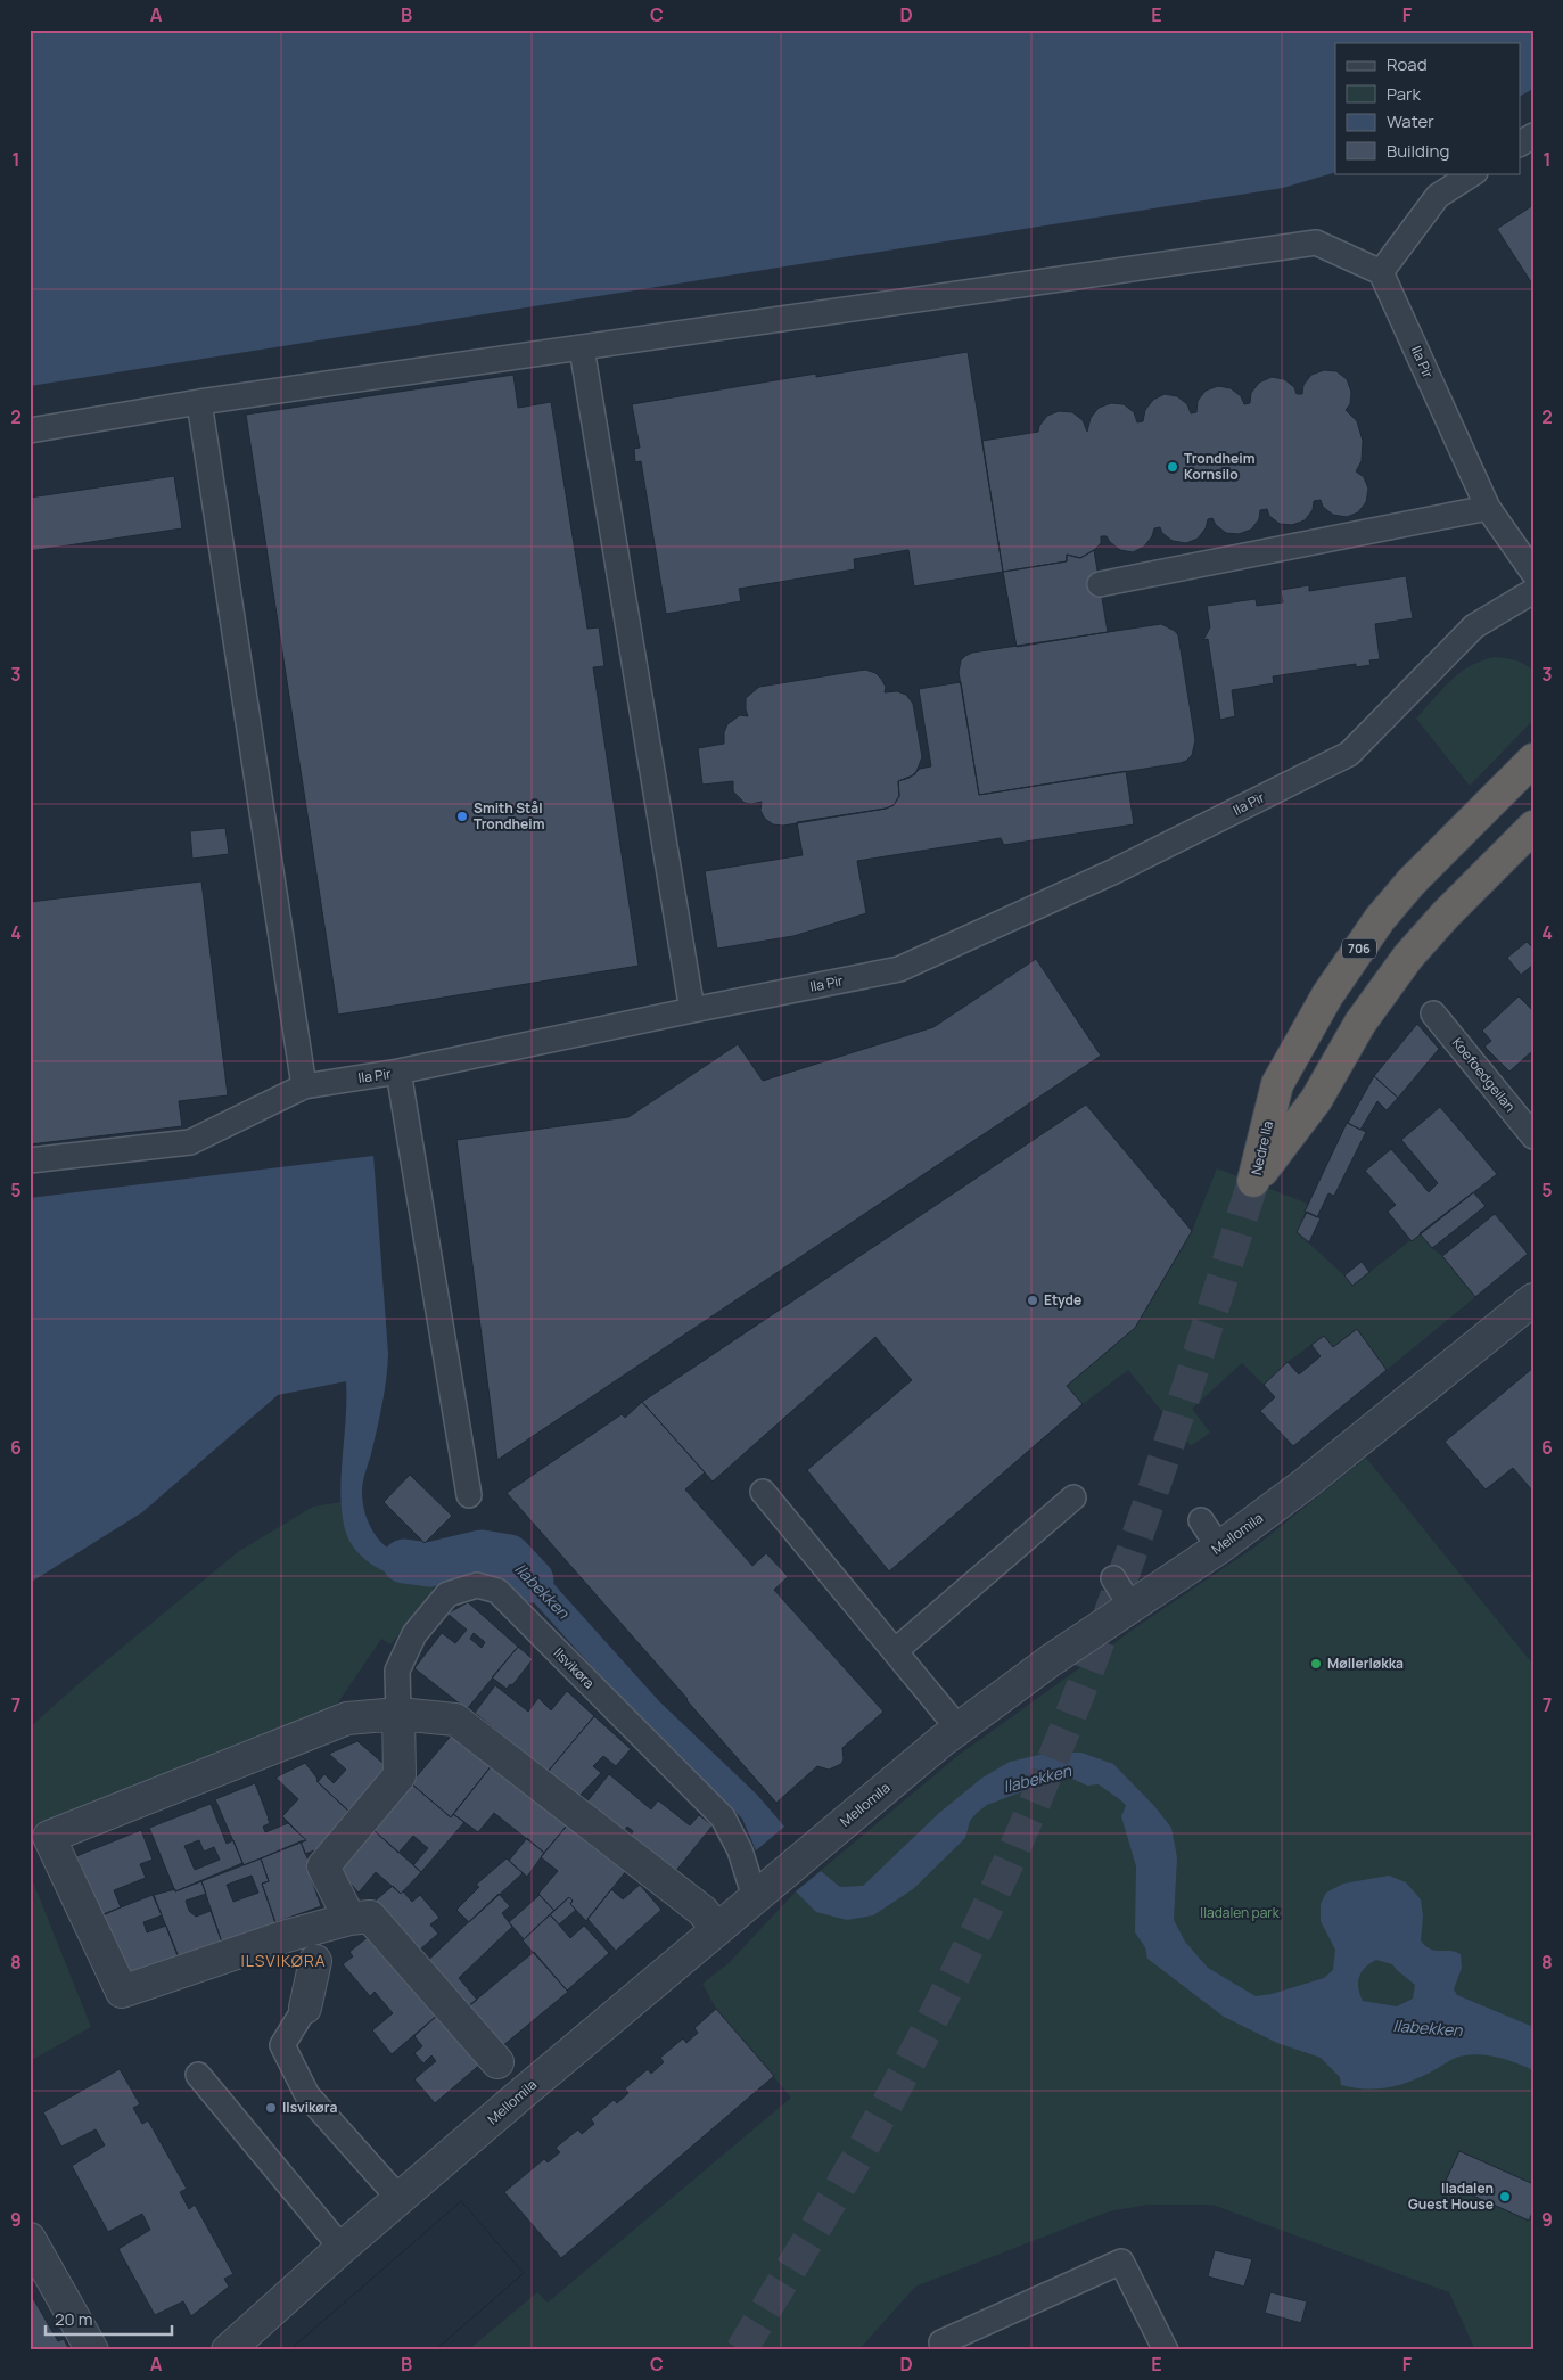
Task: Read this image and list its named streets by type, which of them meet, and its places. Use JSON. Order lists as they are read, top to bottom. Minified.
{"streets":{"highway":["706","Nedre Ila"],"street":["Mellomila","Ilsvikøra"],"lane":["Ila Pir","Koefoedgeilan"]},"crossings":[["Mellomila","Ilsvikøra"]],"districts":["ILSVIKØRA"],"water":["Ilabekken"],"parks":["Iladalen park"],"places":["Trondheim Kornsilo","Smith Stål Trondheim","Etyde","Møllerløkka","Ilsvikøra","Iladalen Guest House"],"legend":["Road","Park","Water","Building"],"scale_bar":"20 m","grid":{"columns":["A","B","C","D","E","F"],"rows":["1","2","3","4","5","6","7","8","9"]}}
